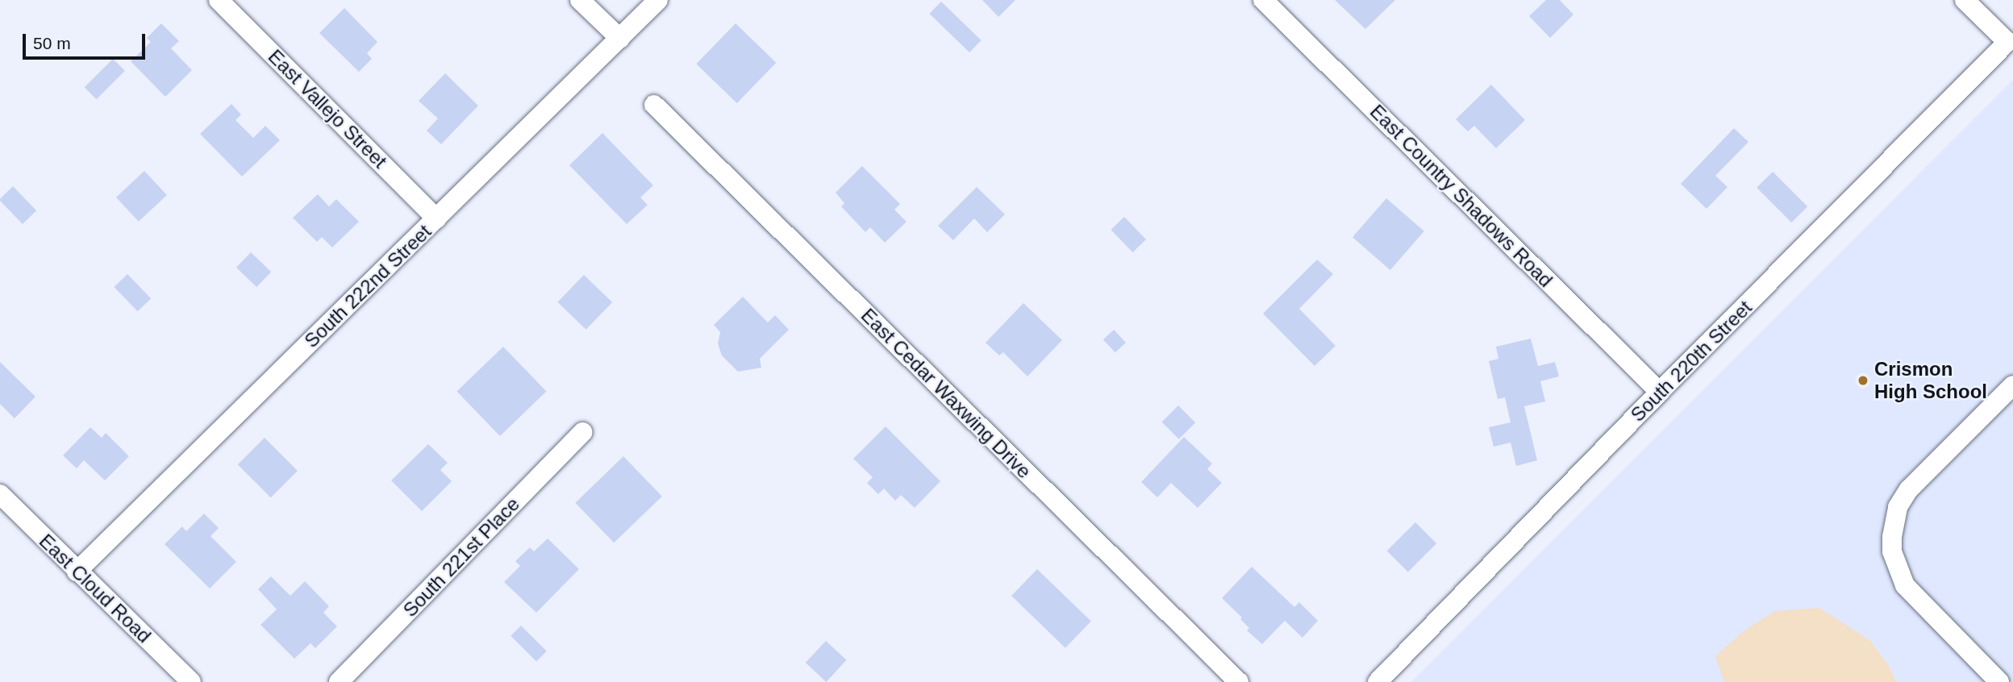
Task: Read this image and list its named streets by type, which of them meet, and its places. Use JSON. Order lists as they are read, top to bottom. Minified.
{"streets":{"street":["East Vallejo Street","East Country Shadows Road","South 222nd Street","South 220th Street","East Cedar Waxwing Drive","South 221st Place","East Cloud Road"]},"crossings":[["East Vallejo Street","South 222nd Street"],["East Country Shadows Road","South 220th Street"],["South 222nd Street","East Cloud Road"]],"places":["Crismon High School"],"scale_bar":"50 m"}
